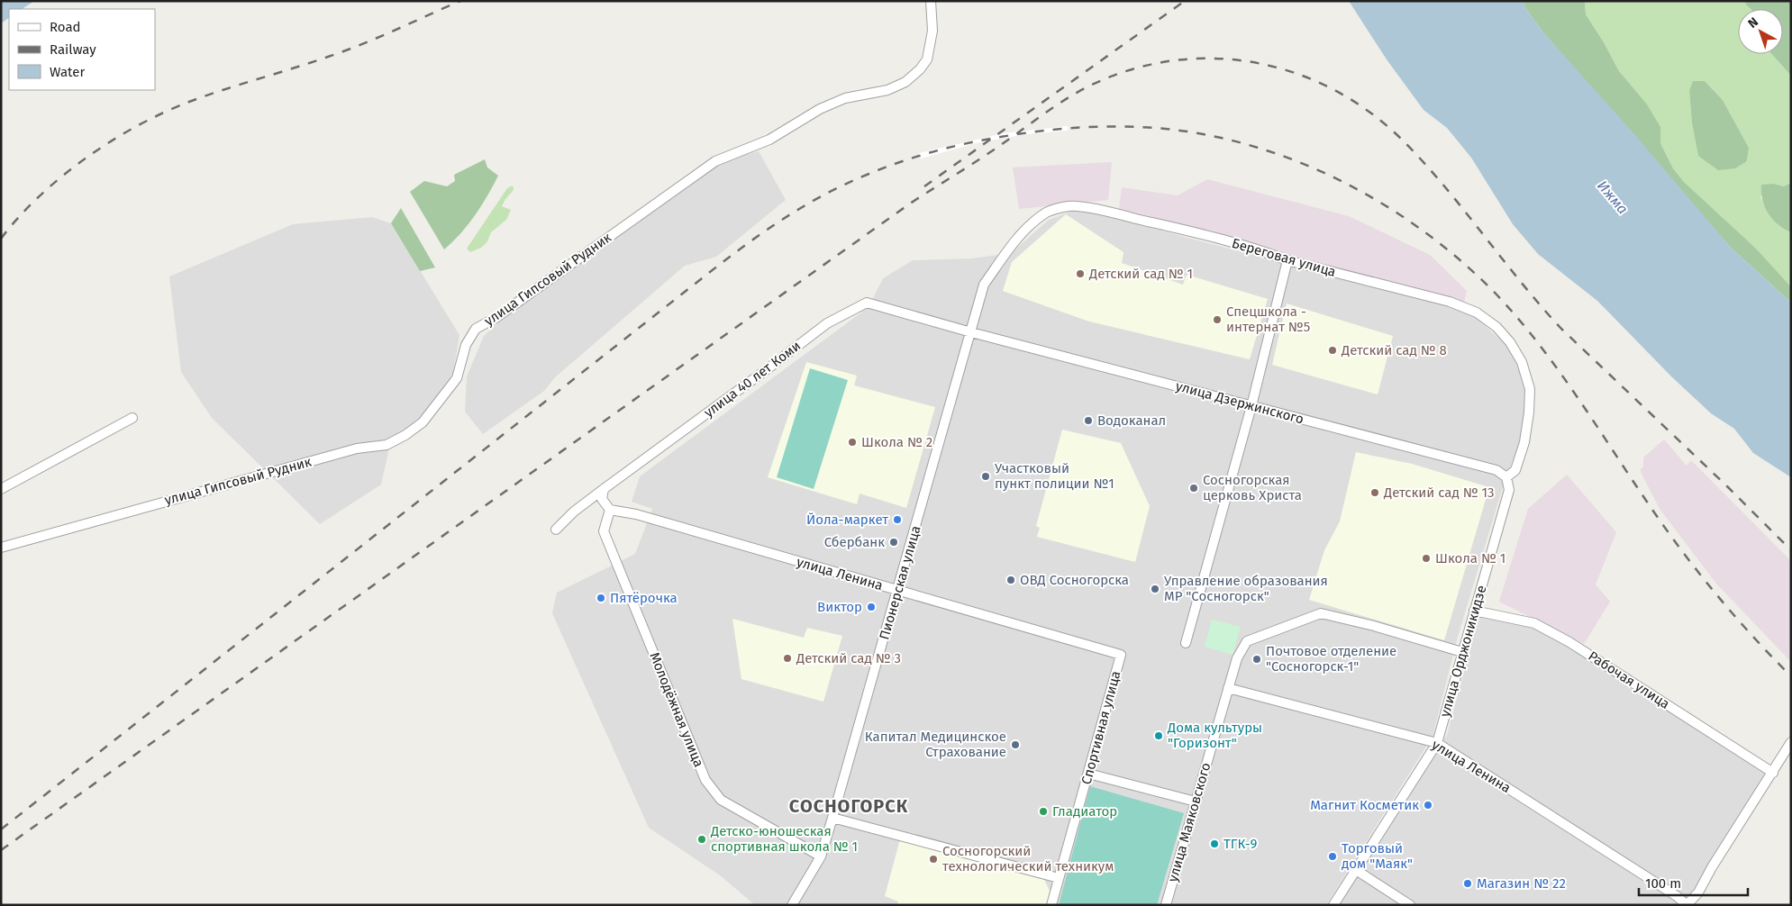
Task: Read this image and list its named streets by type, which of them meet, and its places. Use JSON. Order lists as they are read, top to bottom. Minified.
{"streets":{"street":["Береговая улица","улица Гипсовый Рудник","улица 40 лет Коми","улица Дзержинского","улица Ленина","Пионерская улица","улица Орджоникидзе","Рабочая улица","Молодёжная улица","Спортивная улица","улица Маяковского"]},"crossings":[["Береговая улица","улица 40 лет Коми"],["Береговая улица","улица Дзержинского"],["Береговая улица","Пионерская улица"],["Береговая улица","улица Орджоникидзе"],["улица 40 лет Коми","улица Дзержинского"],["улица 40 лет Коми","Пионерская улица"],["улица Дзержинского","Пионерская улица"],["улица Дзержинского","улица Орджоникидзе"],["улица Ленина","Пионерская улица"],["улица Ленина","улица Орджоникидзе"],["улица Ленина","Молодёжная улица"],["улица Ленина","Спортивная улица"],["улица Ленина","улица Маяковского"],["Пионерская улица","Молодёжная улица"],["улица Орджоникидзе","Рабочая улица"],["улица Орджоникидзе","улица Маяковского"]],"districts":["СОСНОГОРСК"],"water":["Ижма"],"places":["Детский сад № 1","Спецшкола - интернат №5","Детский сад № 8","Водоканал","Школа № 2","Участковый пункт полиции №1","Сосногорская церковь Христа","Детский сад № 13","Йола-маркет","Сбербанк","Школа № 1","ОВД Сосногорска","Управление образования МР \"Сосногорск\"","Пятёрочка","Виктор","Детский сад № 3","Почтовое отделение \"Сосногорск-1\"","Дома культуры \"Горизонт\"","Капитал Медицинское Страхование","Магнит Косметик","Гладиатор","Детско-юношеская спортивная школа № 1","ТГК-9","Торговый дом \"Маяк\"","Сосногорский технологический техникум","Магазин № 22"],"legend":["Road","Railway","Water"],"scale_bar":"100 m","north":"top left"}
